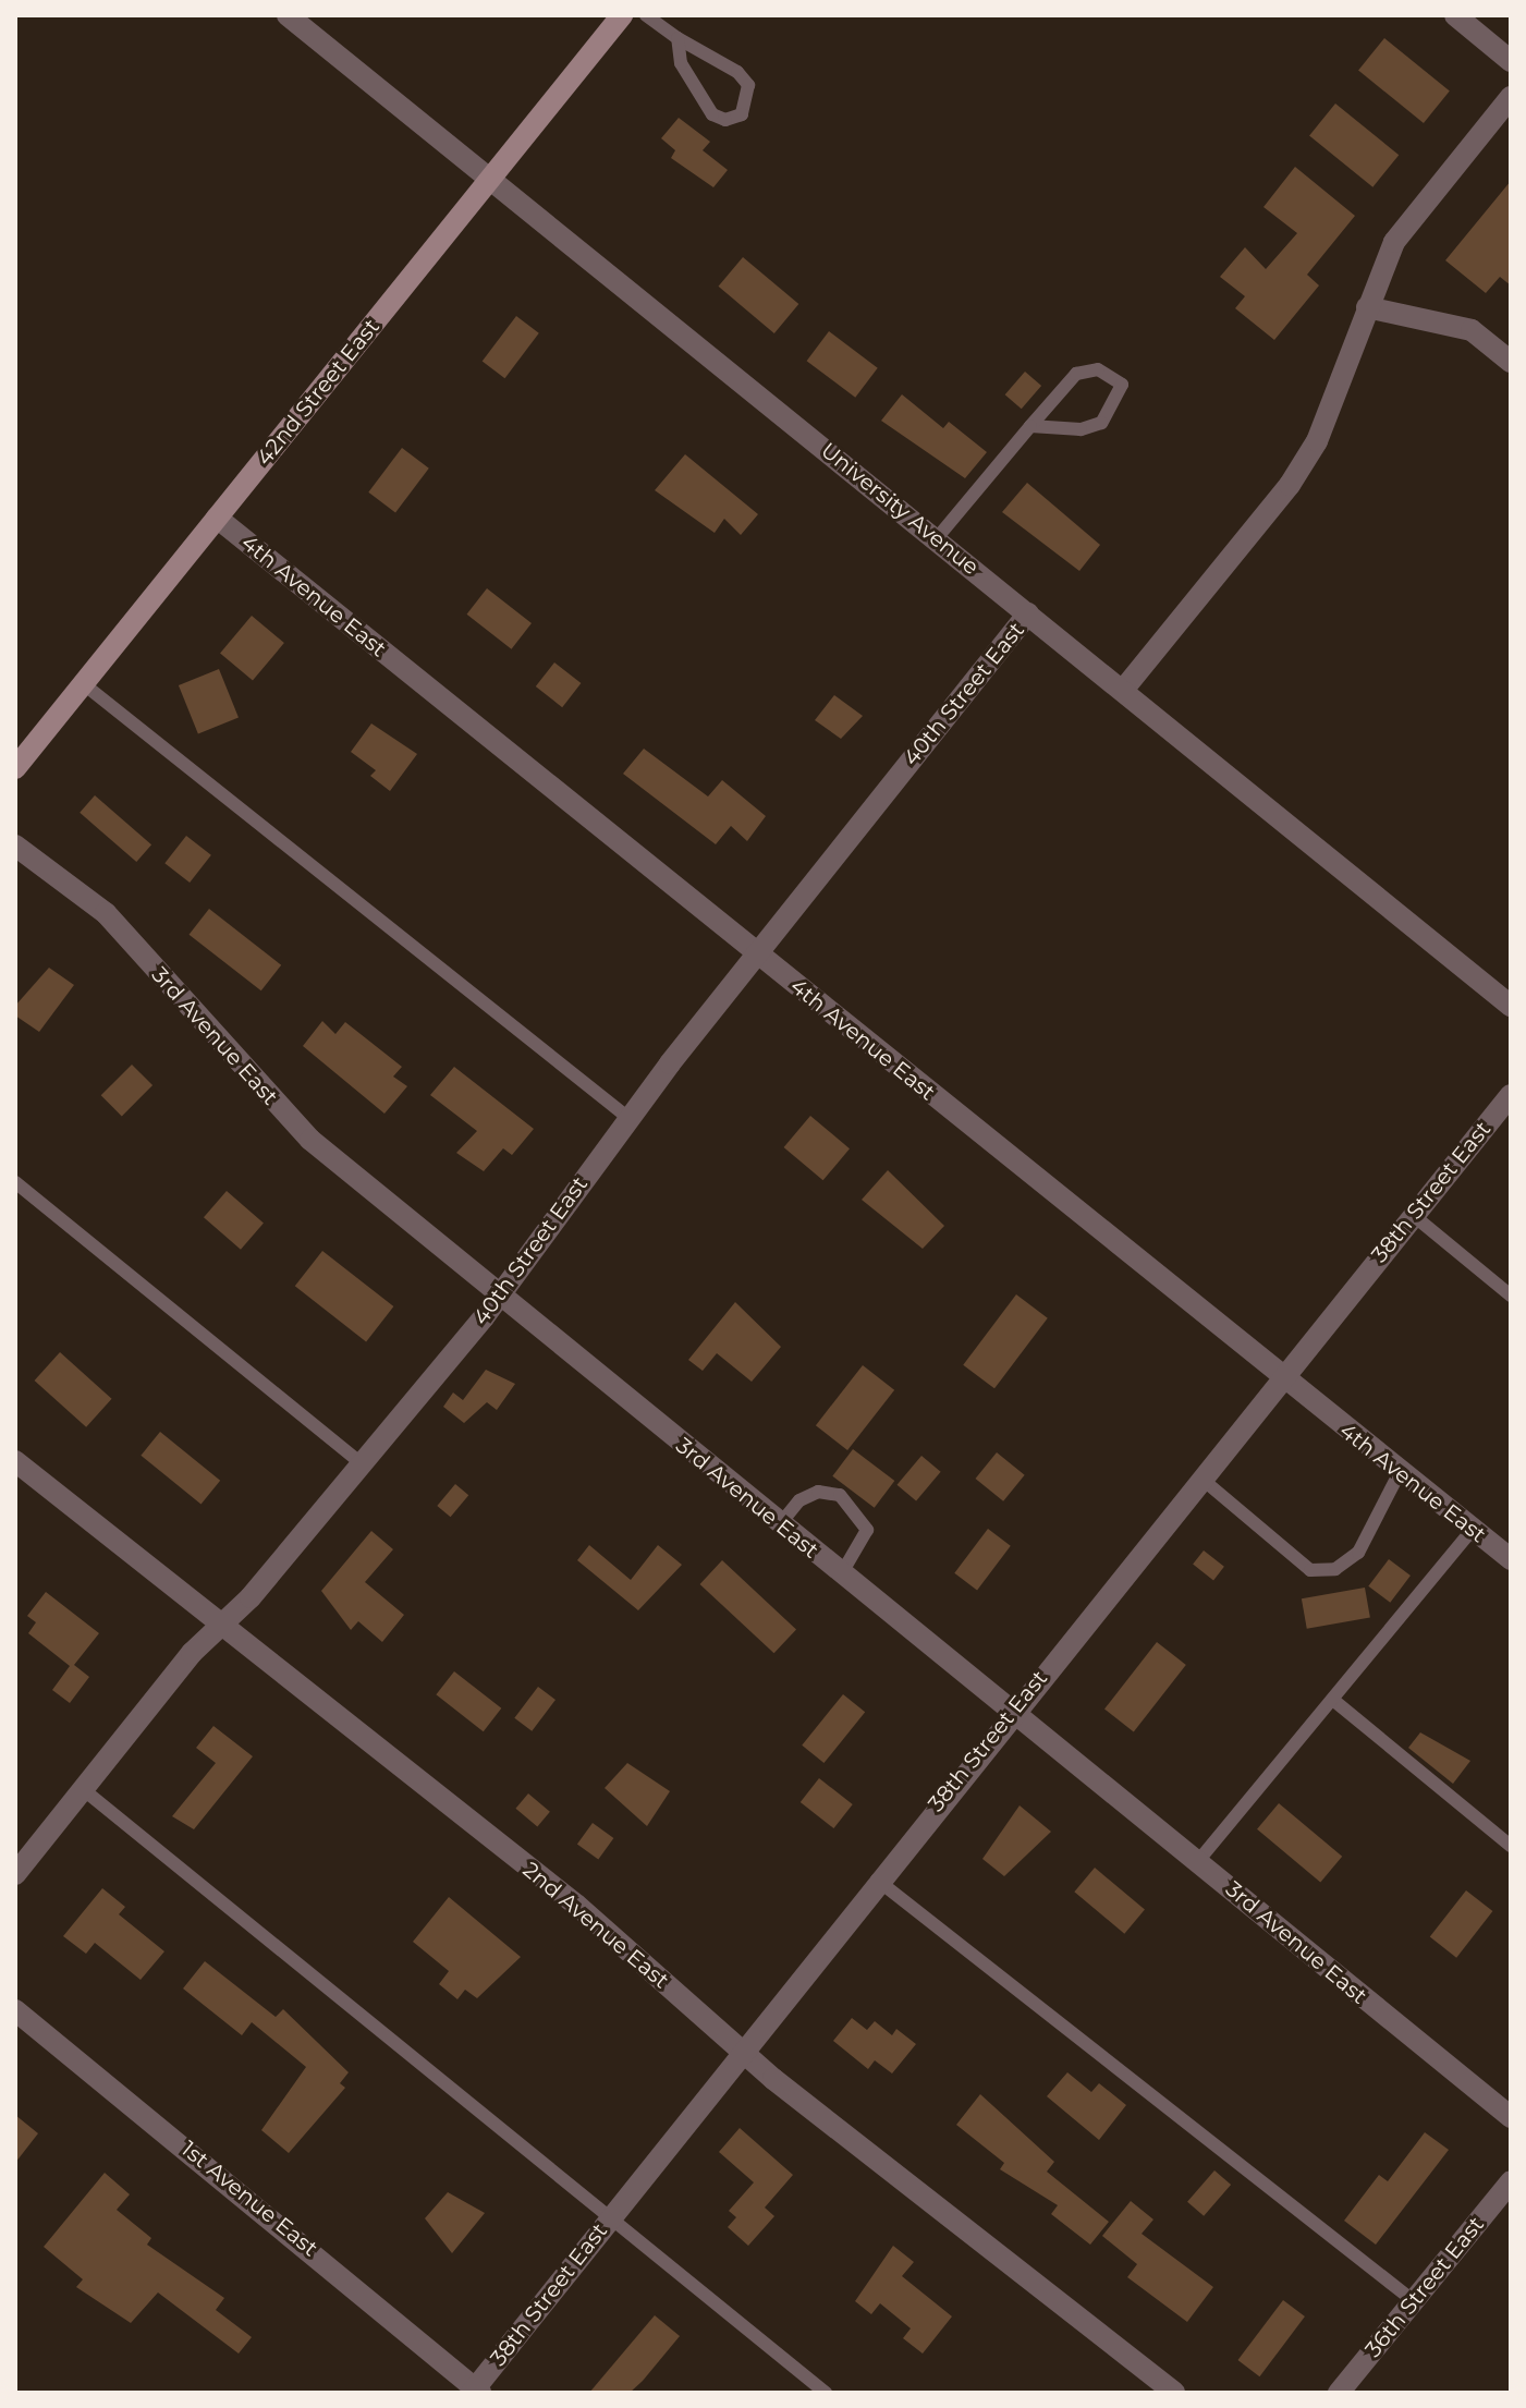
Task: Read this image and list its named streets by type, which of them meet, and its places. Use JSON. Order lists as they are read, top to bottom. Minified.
{"streets":{"main road":["42nd Street East"],"street":["University Avenue","4th Avenue East","40th Street East","3rd Avenue East","38th Street East","2nd Avenue East","1st Avenue East","36th Street East"]},"crossings":[["42nd Street East","University Avenue"],["42nd Street East","4th Avenue East"],["University Avenue","40th Street East"],["4th Avenue East","40th Street East"],["4th Avenue East","38th Street East"],["40th Street East","3rd Avenue East"],["40th Street East","2nd Avenue East"],["3rd Avenue East","38th Street East"],["38th Street East","2nd Avenue East"],["38th Street East","1st Avenue East"]]}
